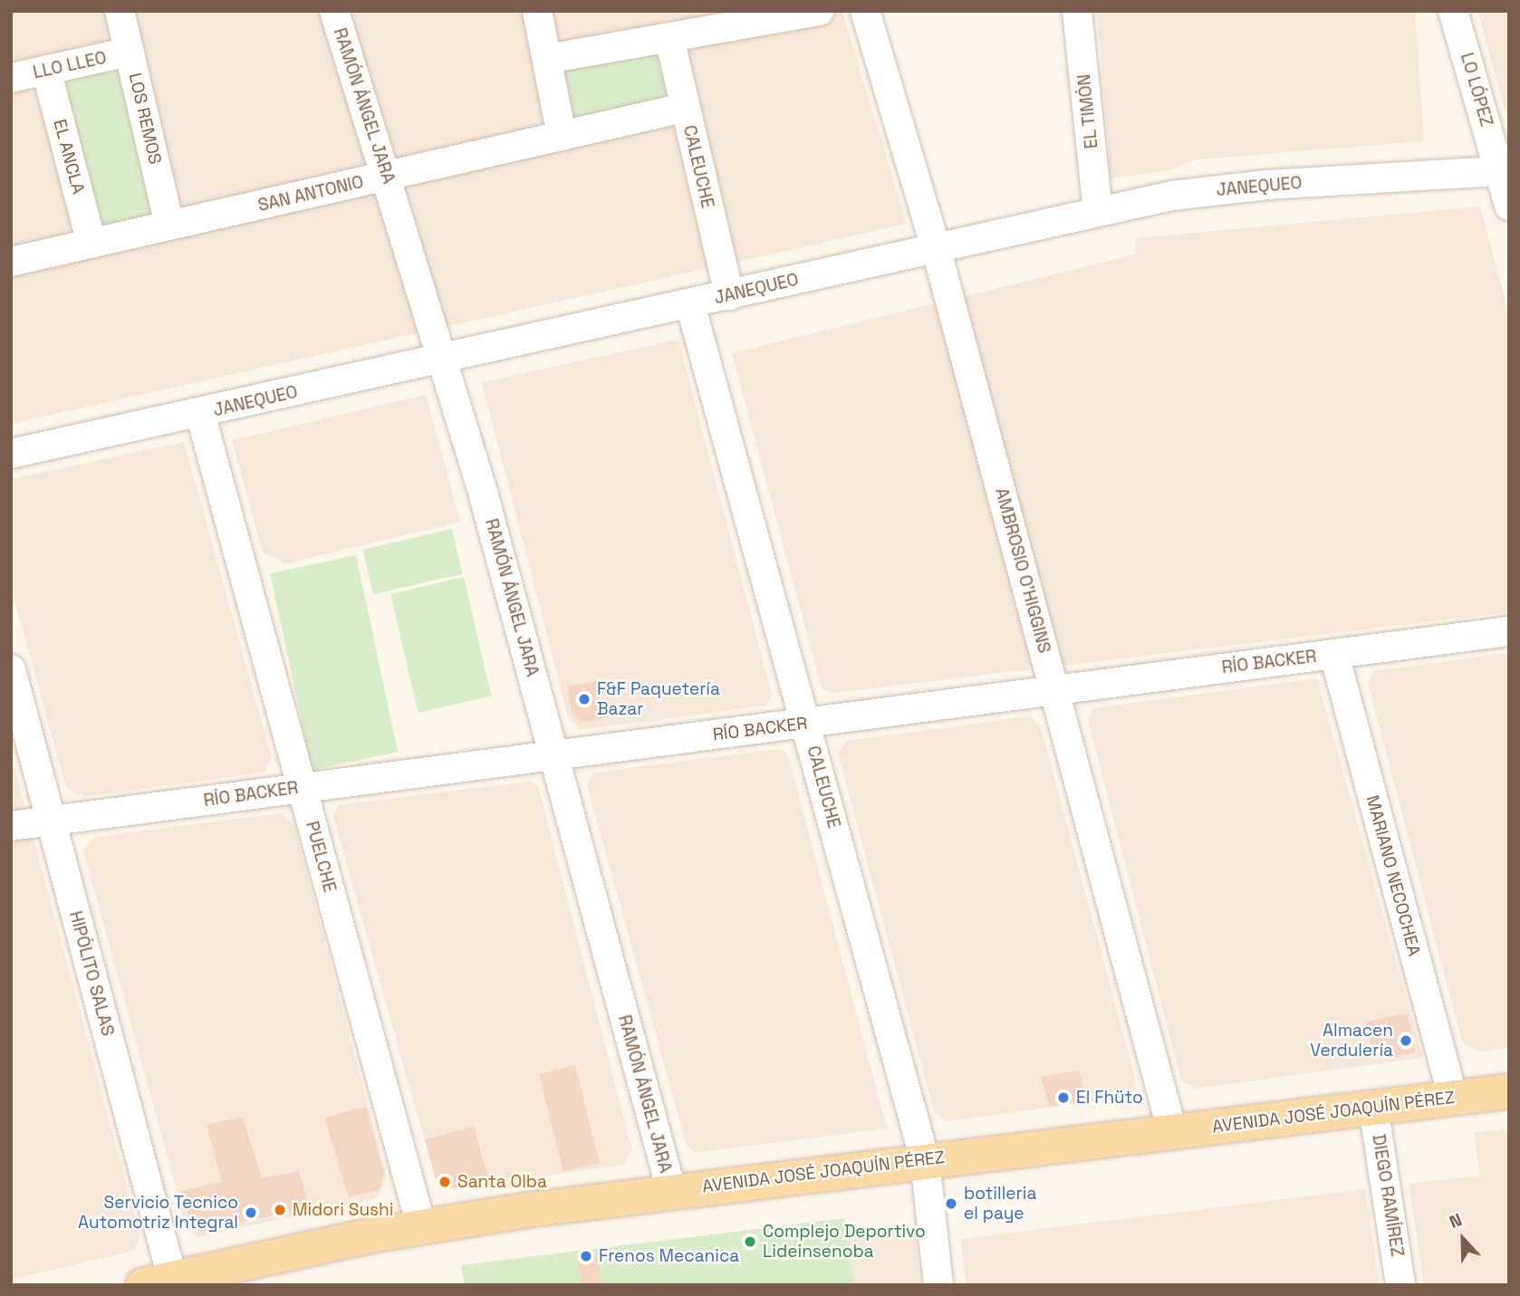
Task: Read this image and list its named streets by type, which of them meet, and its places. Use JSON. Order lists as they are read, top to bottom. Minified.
{"streets":{"main road":["AVENIDA JOSÉ JOAQUÍN PÉREZ"],"street":["LLO LLEO","LO LÓPEZ","RAMÓN ÁNGEL JARA","EL TIMÓN","LOS REMOS","EL ANCLA","CALEUCHE","JANEQUEO","SAN ANTONIO","AMBROSIO O'HIGGINS","RÍO BACKER","PUELCHE","MARIANO NECOCHEA","HIPÓLITO SALAS","DIEGO RAMÍREZ"]},"crossings":[["LLO LLEO","LOS REMOS"],["LLO LLEO","EL ANCLA"],["LO LÓPEZ","JANEQUEO"],["RAMÓN ÁNGEL JARA","JANEQUEO"],["RAMÓN ÁNGEL JARA","SAN ANTONIO"],["RAMÓN ÁNGEL JARA","RÍO BACKER"],["RAMÓN ÁNGEL JARA","AVENIDA JOSÉ JOAQUÍN PÉREZ"],["EL TIMÓN","JANEQUEO"],["LOS REMOS","SAN ANTONIO"],["EL ANCLA","SAN ANTONIO"],["CALEUCHE","JANEQUEO"],["CALEUCHE","SAN ANTONIO"],["CALEUCHE","RÍO BACKER"],["CALEUCHE","AVENIDA JOSÉ JOAQUÍN PÉREZ"],["JANEQUEO","AMBROSIO O'HIGGINS"],["JANEQUEO","PUELCHE"],["AMBROSIO O'HIGGINS","RÍO BACKER"],["AMBROSIO O'HIGGINS","AVENIDA JOSÉ JOAQUÍN PÉREZ"],["RÍO BACKER","PUELCHE"],["RÍO BACKER","MARIANO NECOCHEA"],["RÍO BACKER","HIPÓLITO SALAS"],["PUELCHE","AVENIDA JOSÉ JOAQUÍN PÉREZ"],["MARIANO NECOCHEA","AVENIDA JOSÉ JOAQUÍN PÉREZ"],["HIPÓLITO SALAS","AVENIDA JOSÉ JOAQUÍN PÉREZ"],["AVENIDA JOSÉ JOAQUÍN PÉREZ","DIEGO RAMÍREZ"]],"places":["F&F Paquetería Bazar","Almacen Verdulería","El Fhüto","Santa Olba","botilleria el paye","Midori Sushi","Servicio Tecnico Automotriz Integral","Complejo Deportivo Lideinsenoba","Frenos Mecanica"],"north":"top"}
